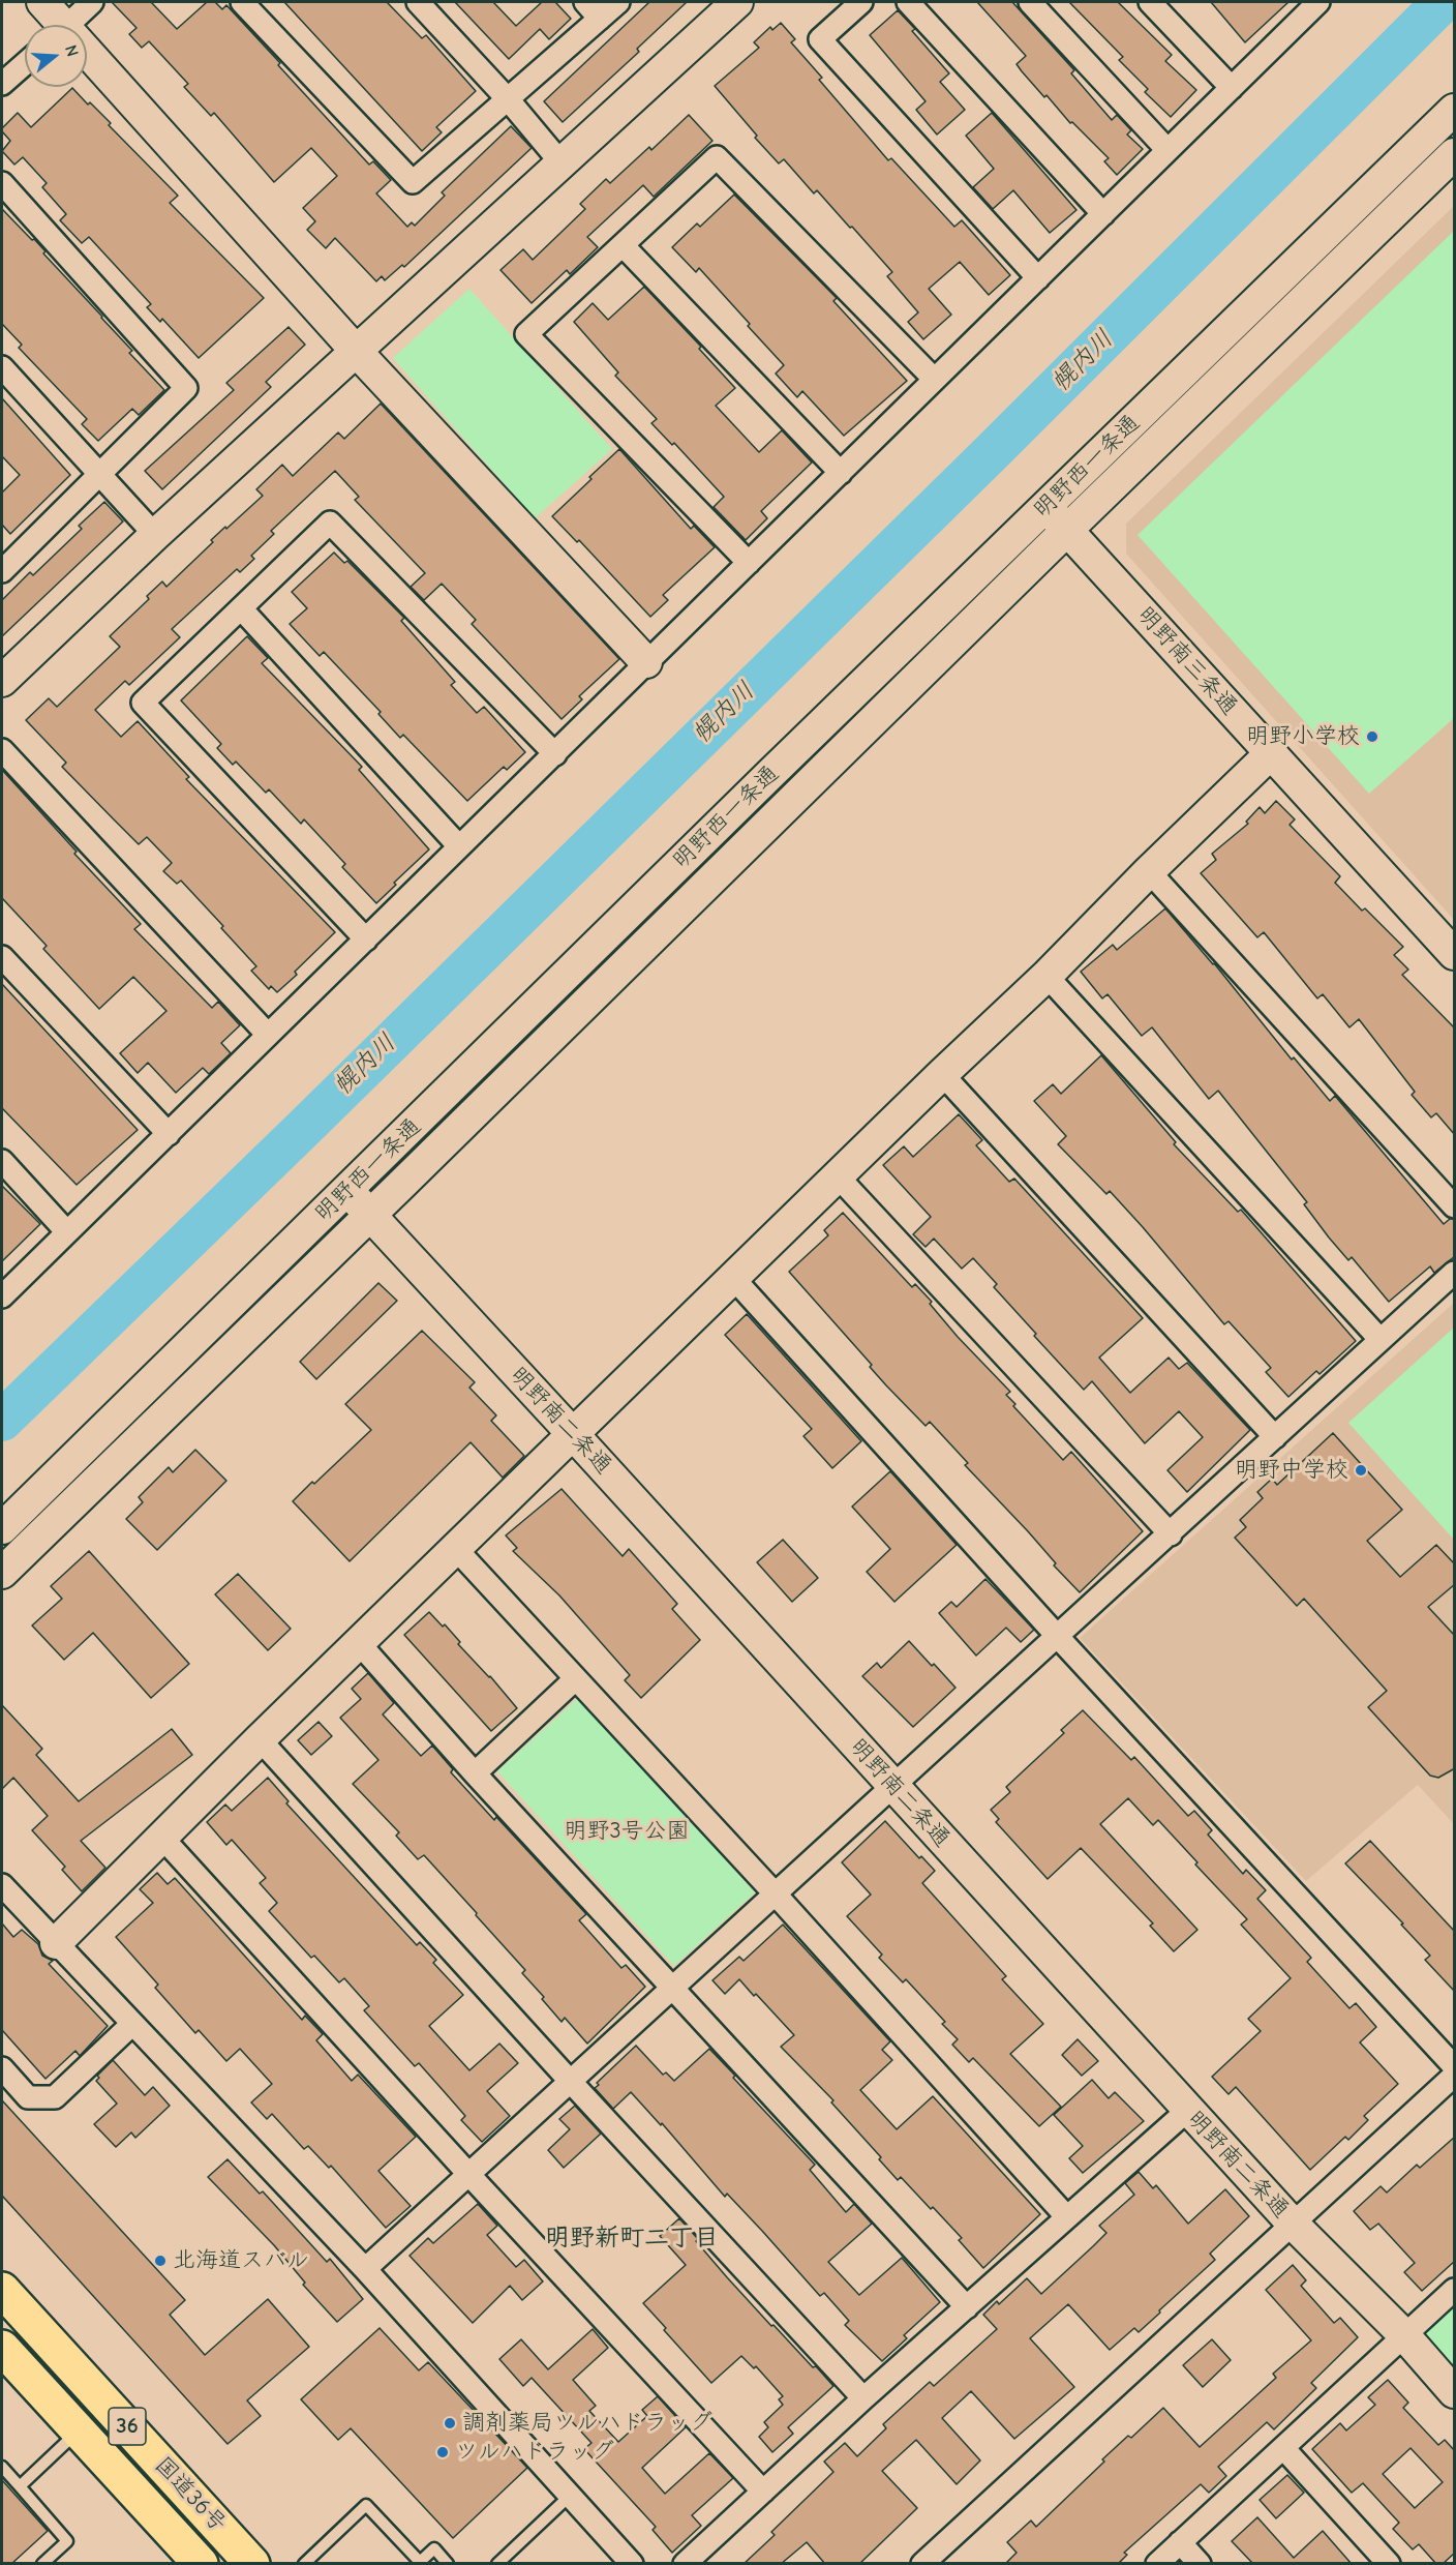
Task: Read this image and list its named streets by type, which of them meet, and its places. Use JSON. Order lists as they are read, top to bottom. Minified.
{"streets":{"highway":["36","国道36号"],"street":["明野西一条通","明野南三条通","明野南二条通"]},"crossings":[["明野西一条通","明野南三条通"],["明野西一条通","明野南二条通"]],"districts":["明野新町二丁目"],"water":["幌内川"],"parks":["明野3号公園"],"places":["明野小学校","明野中学校","北海道スバル","調剤薬局ツルハドラッグ","ツルハドラッグ"],"north":"right"}
